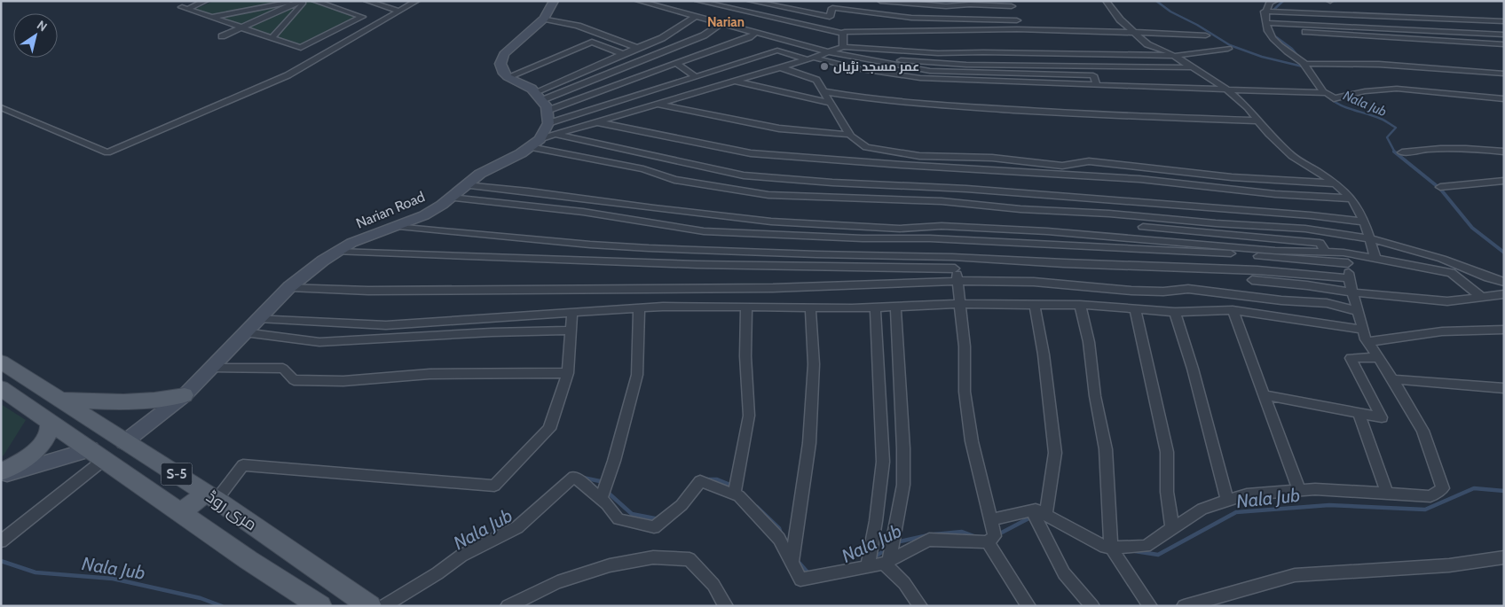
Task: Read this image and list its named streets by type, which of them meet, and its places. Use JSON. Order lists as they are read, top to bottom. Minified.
{"streets":{"main road":["Narian Road","S-5","مری روڈ"]},"crossings":[["Narian Road","مری روڈ"]],"districts":["Narian"],"water":["Nala Jub"],"places":["عمر مسجد نڑیاں"],"north":"top right"}
